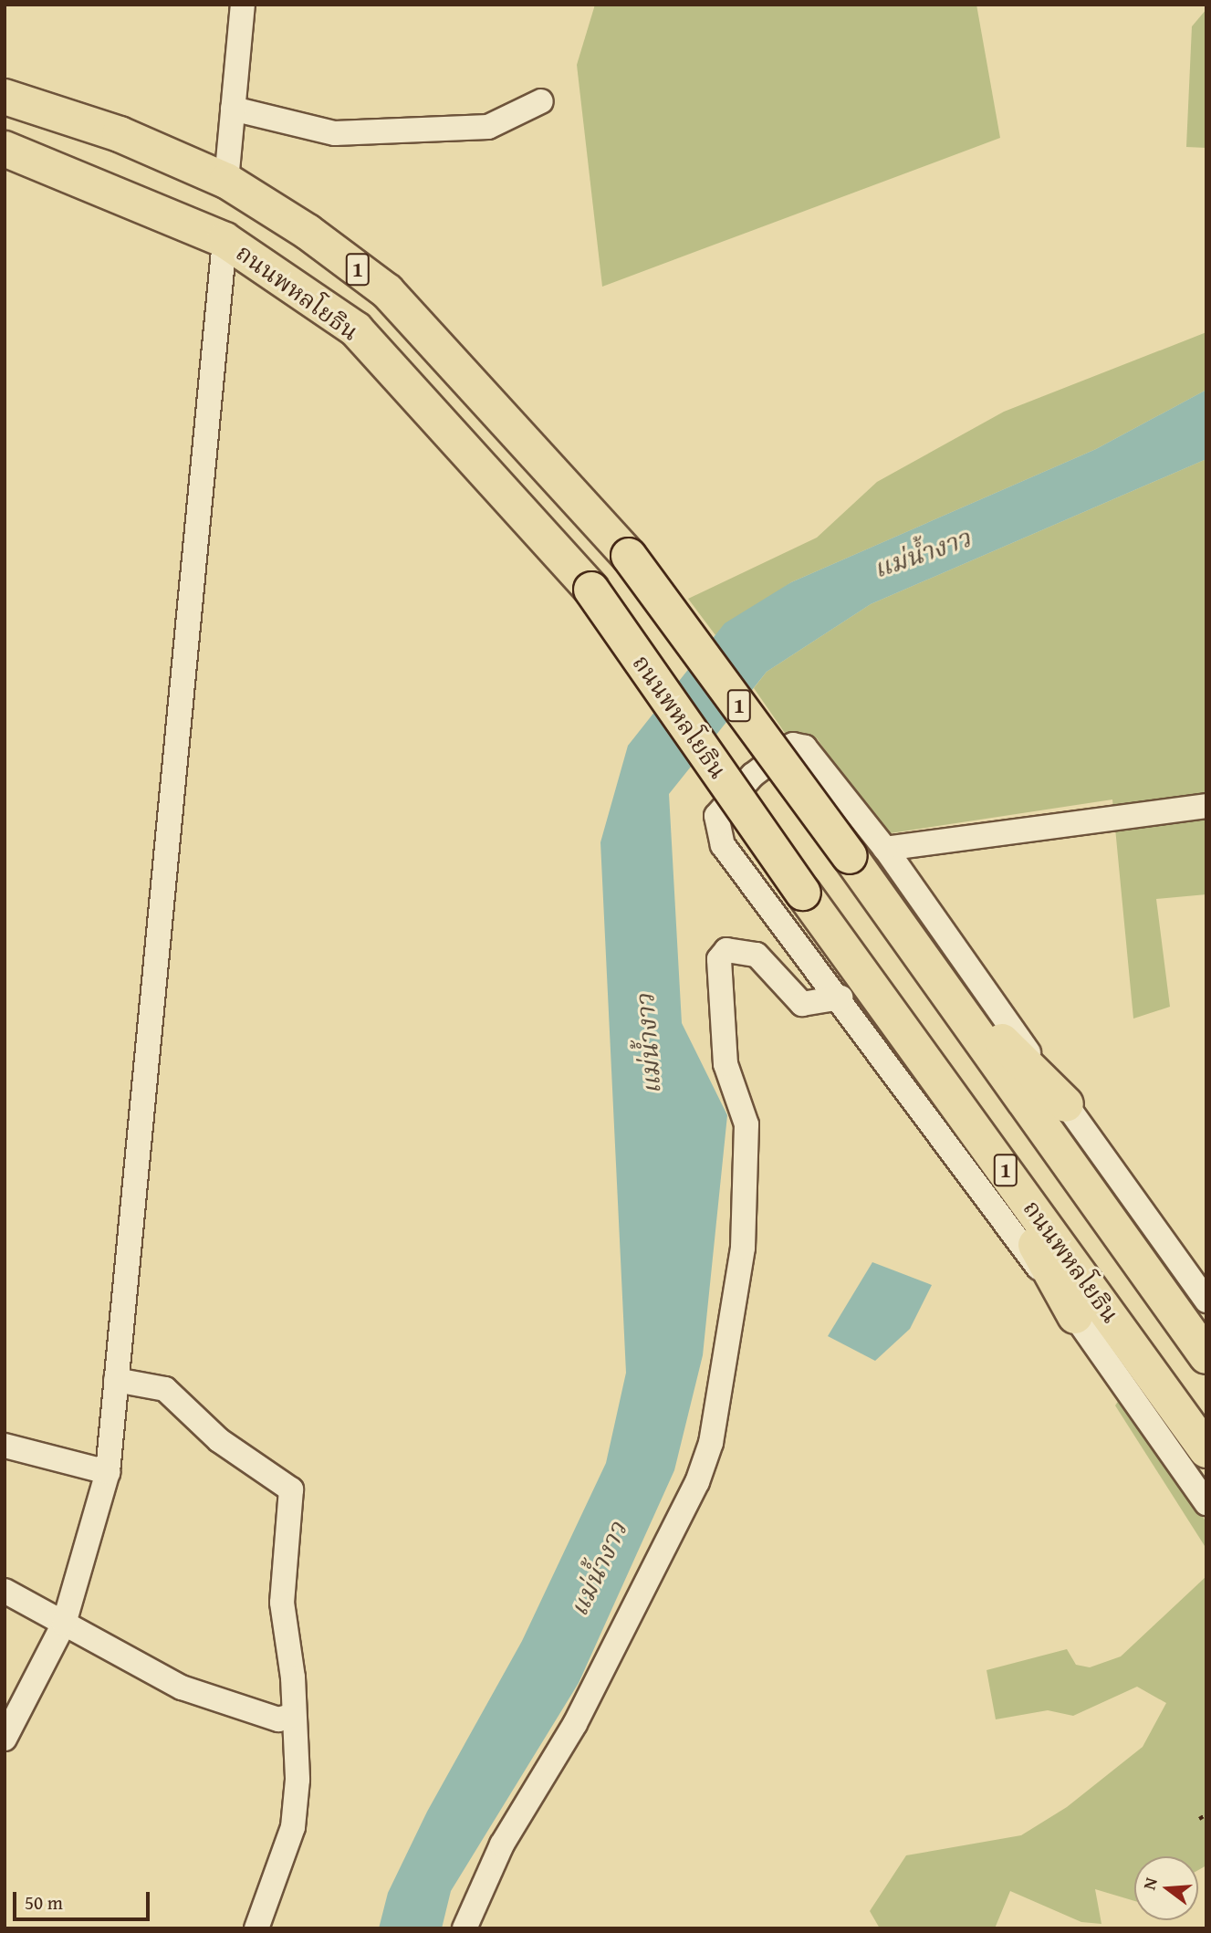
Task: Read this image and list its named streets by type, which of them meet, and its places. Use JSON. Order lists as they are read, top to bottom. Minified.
{"streets":{"highway":["1","ถนนพหลโยธิน"]},"water":["แม่น้ำงาว"],"scale_bar":"50 m","north":"left"}
